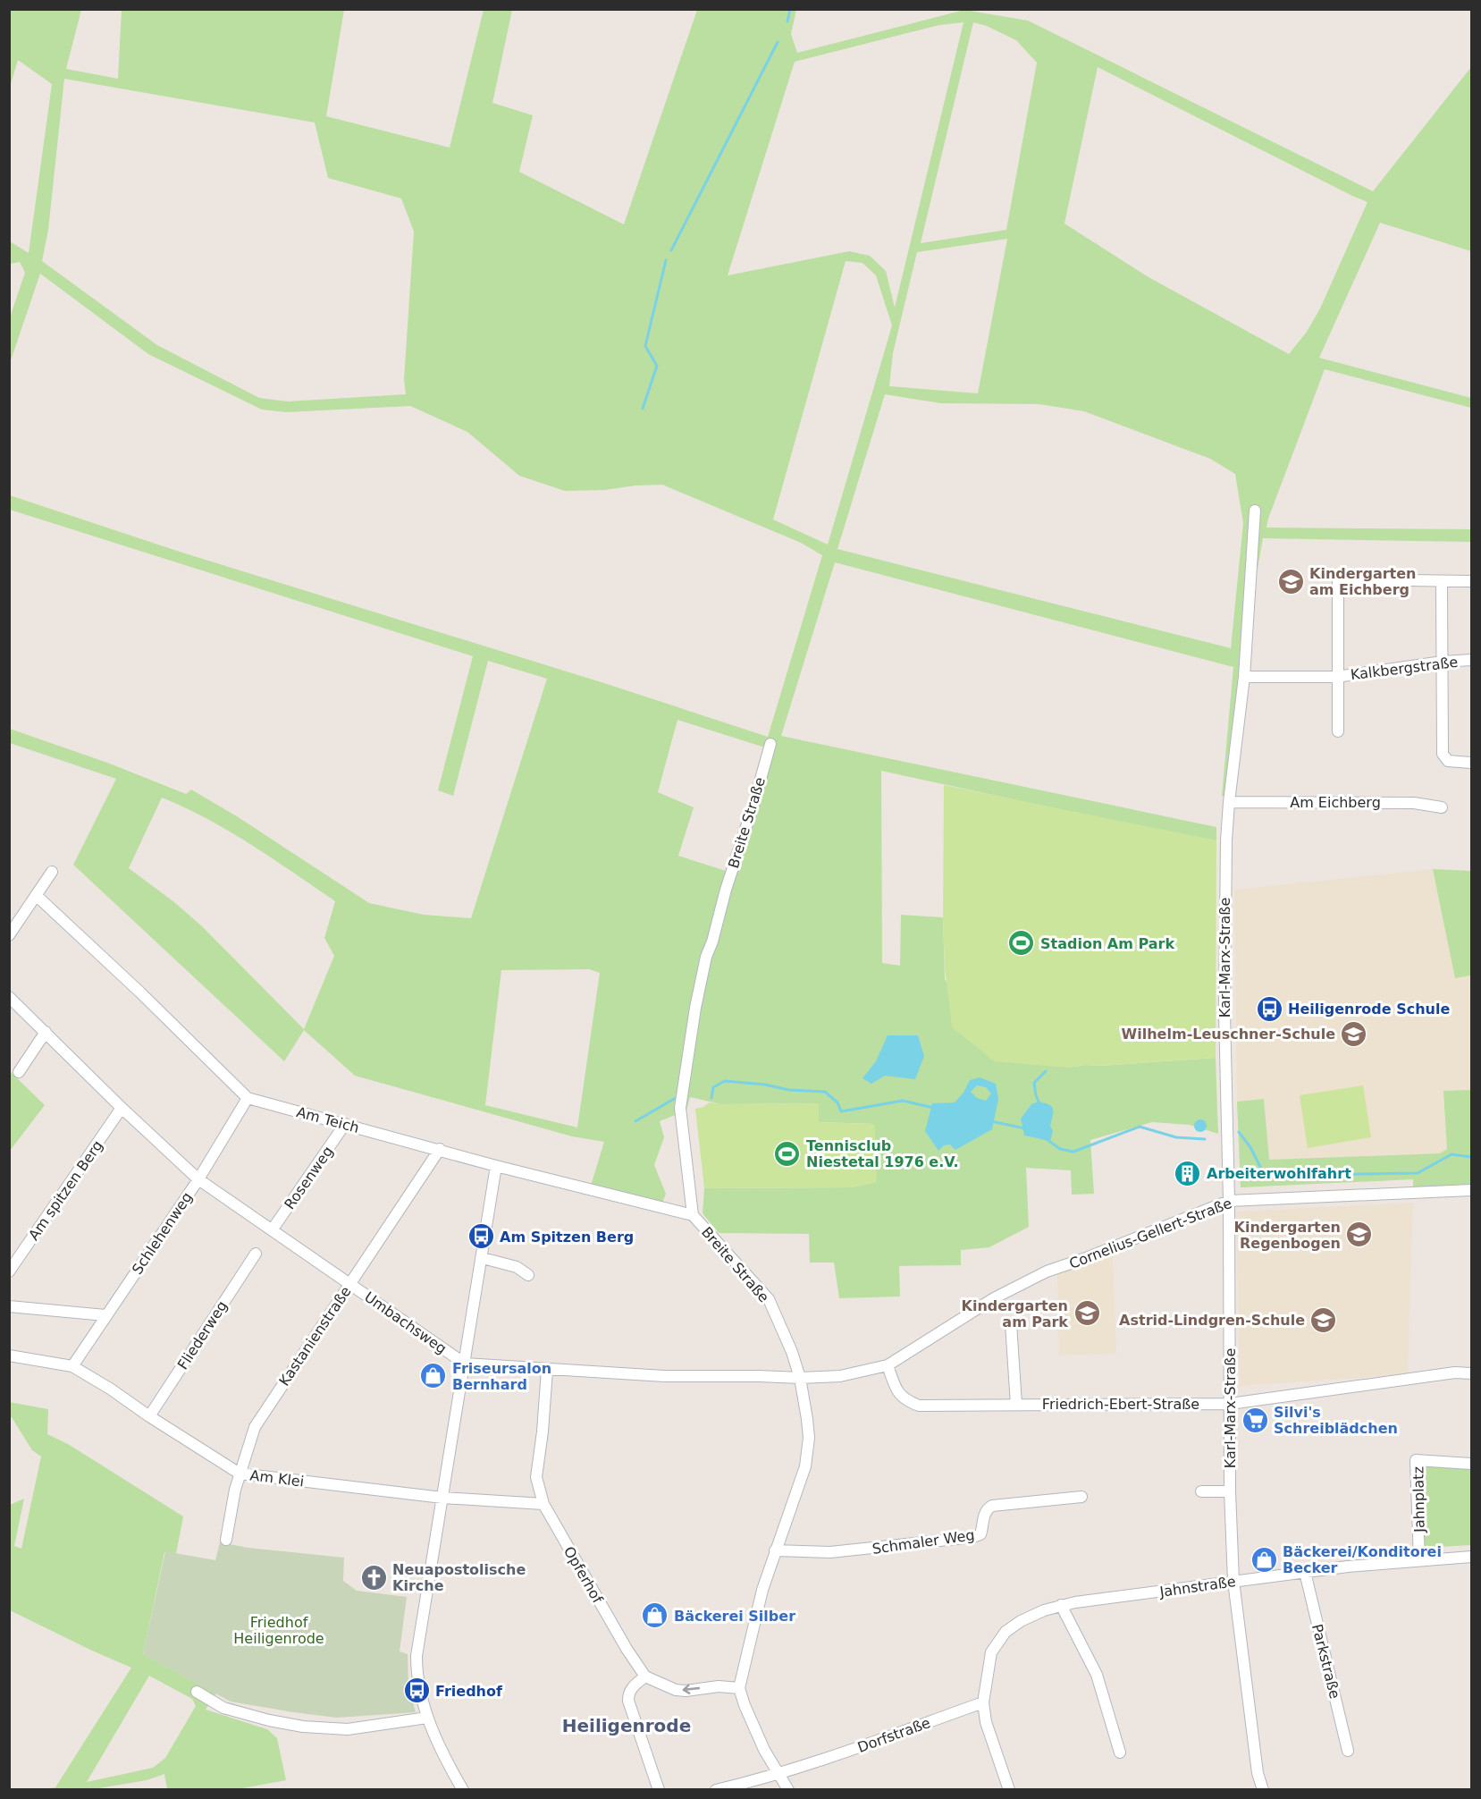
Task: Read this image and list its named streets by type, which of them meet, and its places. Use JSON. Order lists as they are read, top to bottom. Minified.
{"streets":{"street":["Kalkbergstraße","Am Eichberg","Breite Straße","Karl-Marx-Straße","Am Teich","Rosenweg","Am spitzen Berg","Schlehenweg","Cornelius-Gellert-Straße","Umbachsweg","Fliederweg","Kastanienstraße","Friedrich-Ebert-Straße","Am Klei","Jahnplatz","Schmaler Weg","Opferhof","Jahnstraße","Parkstraße","Dorfstraße"]},"crossings":[["Kalkbergstraße","Karl-Marx-Straße"],["Am Eichberg","Karl-Marx-Straße"],["Breite Straße","Am Teich"],["Breite Straße","Schmaler Weg"],["Karl-Marx-Straße","Cornelius-Gellert-Straße"],["Karl-Marx-Straße","Friedrich-Ebert-Straße"],["Karl-Marx-Straße","Jahnstraße"],["Am Teich","Rosenweg"],["Am Teich","Schlehenweg"],["Am Teich","Kastanienstraße"],["Rosenweg","Umbachsweg"],["Am spitzen Berg","Umbachsweg"],["Schlehenweg","Umbachsweg"],["Schlehenweg","Am Klei"],["Cornelius-Gellert-Straße","Friedrich-Ebert-Straße"],["Umbachsweg","Kastanienstraße"],["Fliederweg","Am Klei"],["Kastanienstraße","Am Klei"],["Am Klei","Opferhof"],["Jahnplatz","Jahnstraße"],["Jahnstraße","Parkstraße"],["Jahnstraße","Dorfstraße"]],"districts":["Heiligenrode"],"parks":["Friedhof Heiligenrode"],"places":{"school or university":["Kindergarten am Eichberg","Wilhelm-Leuschner-Schule","Kindergarten Regenbogen","Kindergarten am Park","Astrid-Lindgren-Schule"],"sports":["Stadion Am Park","Tennisclub Niestetal 1976 e.V."],"bus stop":["Heiligenrode Schule","Am Spitzen Berg","Friedhof"],"building":["Arbeiterwohlfahrt"],"shop":["Friseursalon Bernhard","Bäckerei/Konditorei Becker","Bäckerei Silber"],"supermarket":["Silvi's Schreiblädchen"],"church":["Neuapostolische Kirche"]}}
